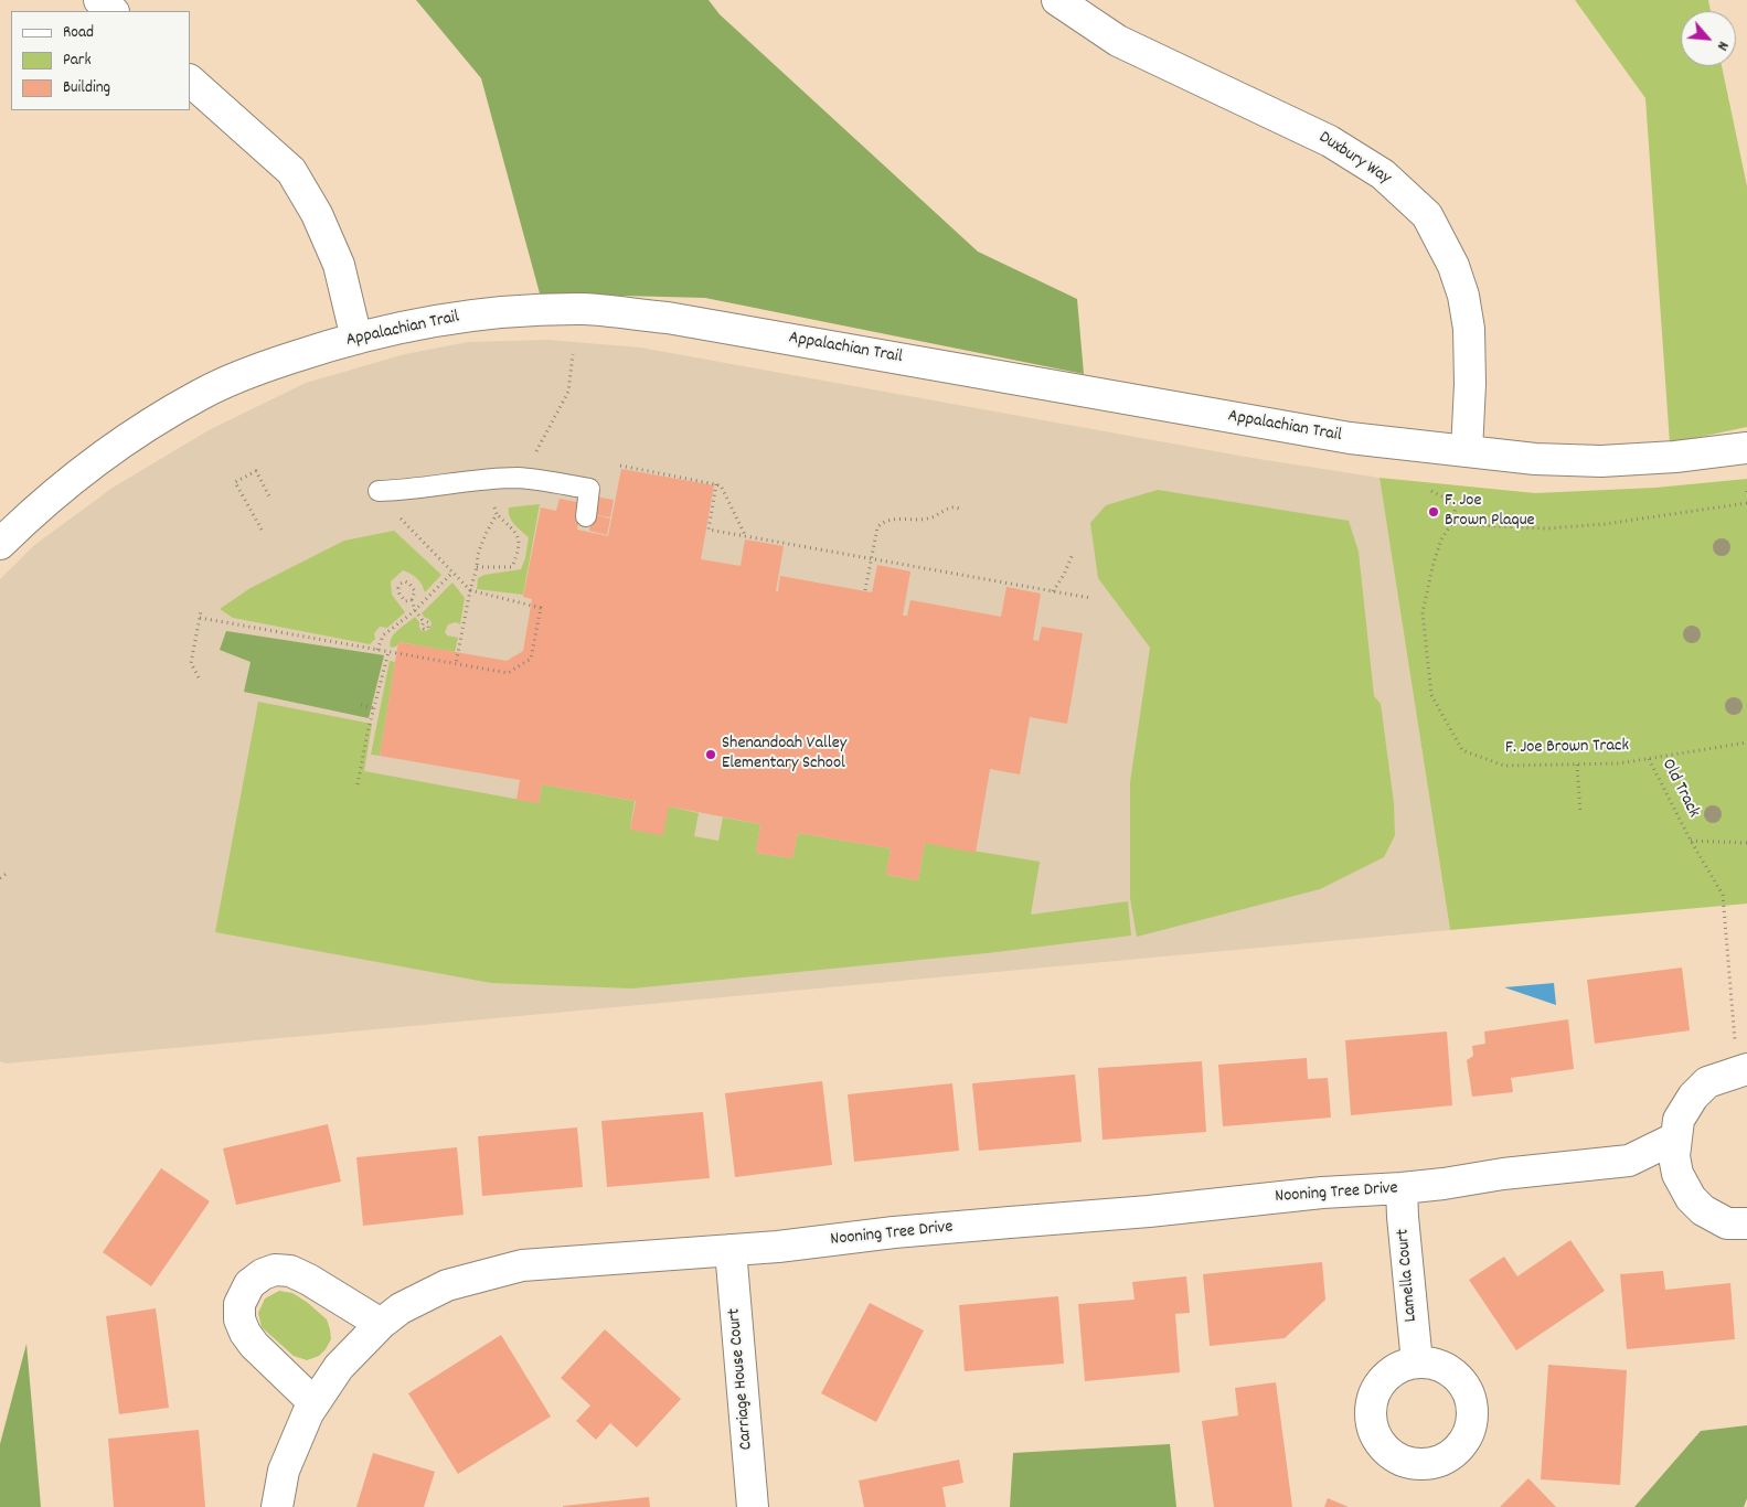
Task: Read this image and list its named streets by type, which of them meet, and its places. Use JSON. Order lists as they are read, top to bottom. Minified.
{"streets":{"street":["Duxbury Way","Appalachian Trail","Nooning Tree Drive","Lamella Court","Carriage House Court"],"path":["F. Joe Brown Track","Old Track"]},"crossings":[["Duxbury Way","Appalachian Trail"],["F. Joe Brown Track","Old Track"],["Nooning Tree Drive","Lamella Court"],["Nooning Tree Drive","Carriage House Court"]],"places":["F. Joe Brown Plaque","Shenandoah Valley Elementary School"],"legend":["Road","Park","Building"],"north":"bottom right"}
